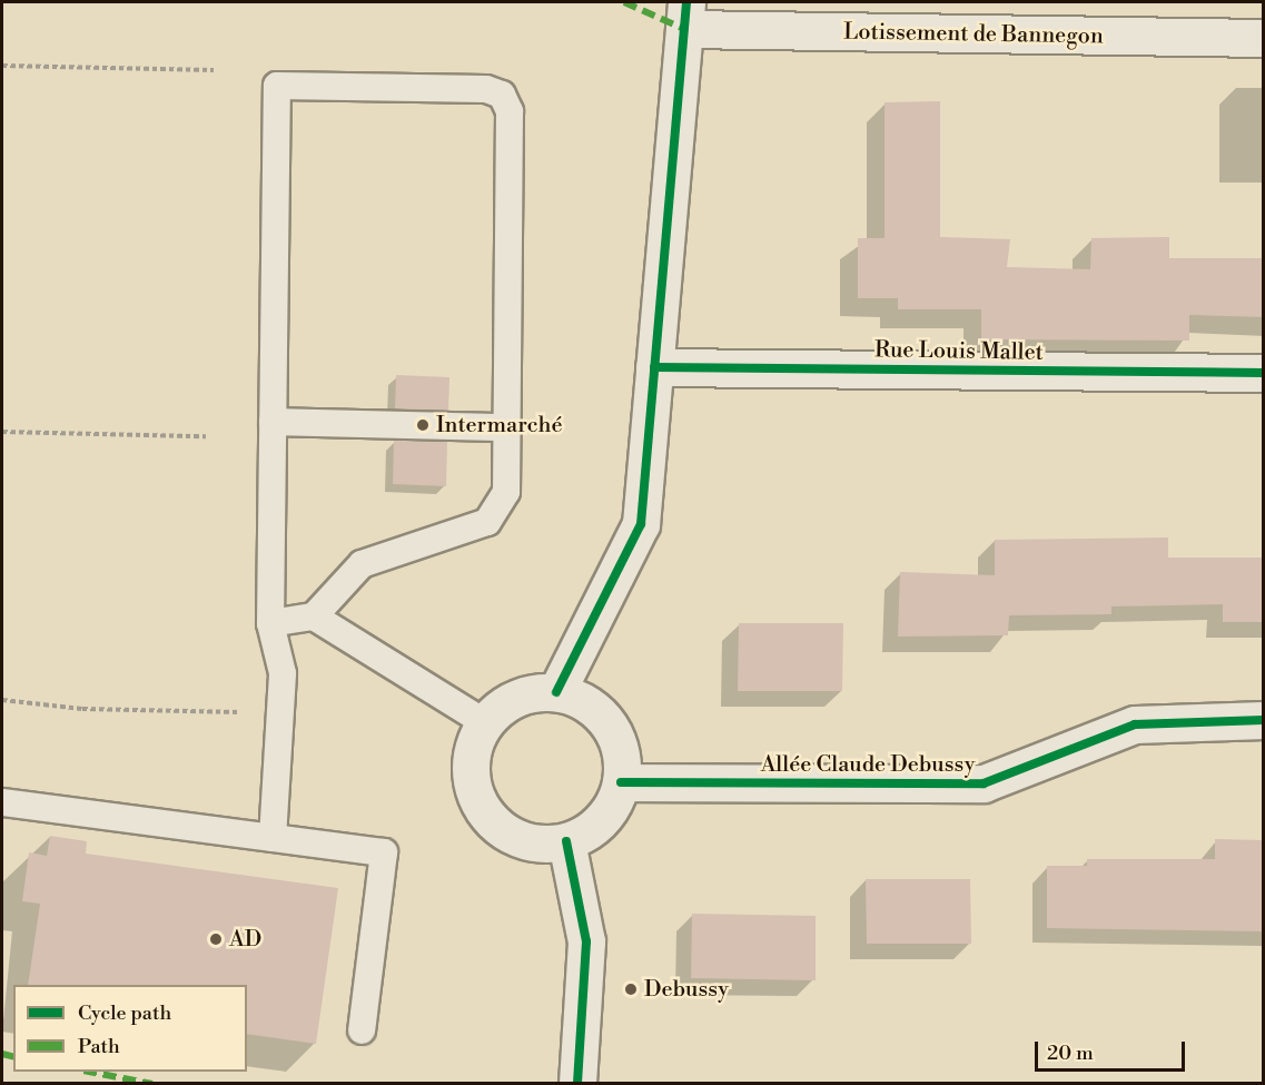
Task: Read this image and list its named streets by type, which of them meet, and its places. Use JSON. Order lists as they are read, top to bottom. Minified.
{"streets":{"street":["Lotissement de Bannegon","Rue Louis Mallet","Allée Claude Debussy"]},"places":["Intermarché","AD","Debussy"],"legend":["Cycle path","Path"],"scale_bar":"20 m"}
